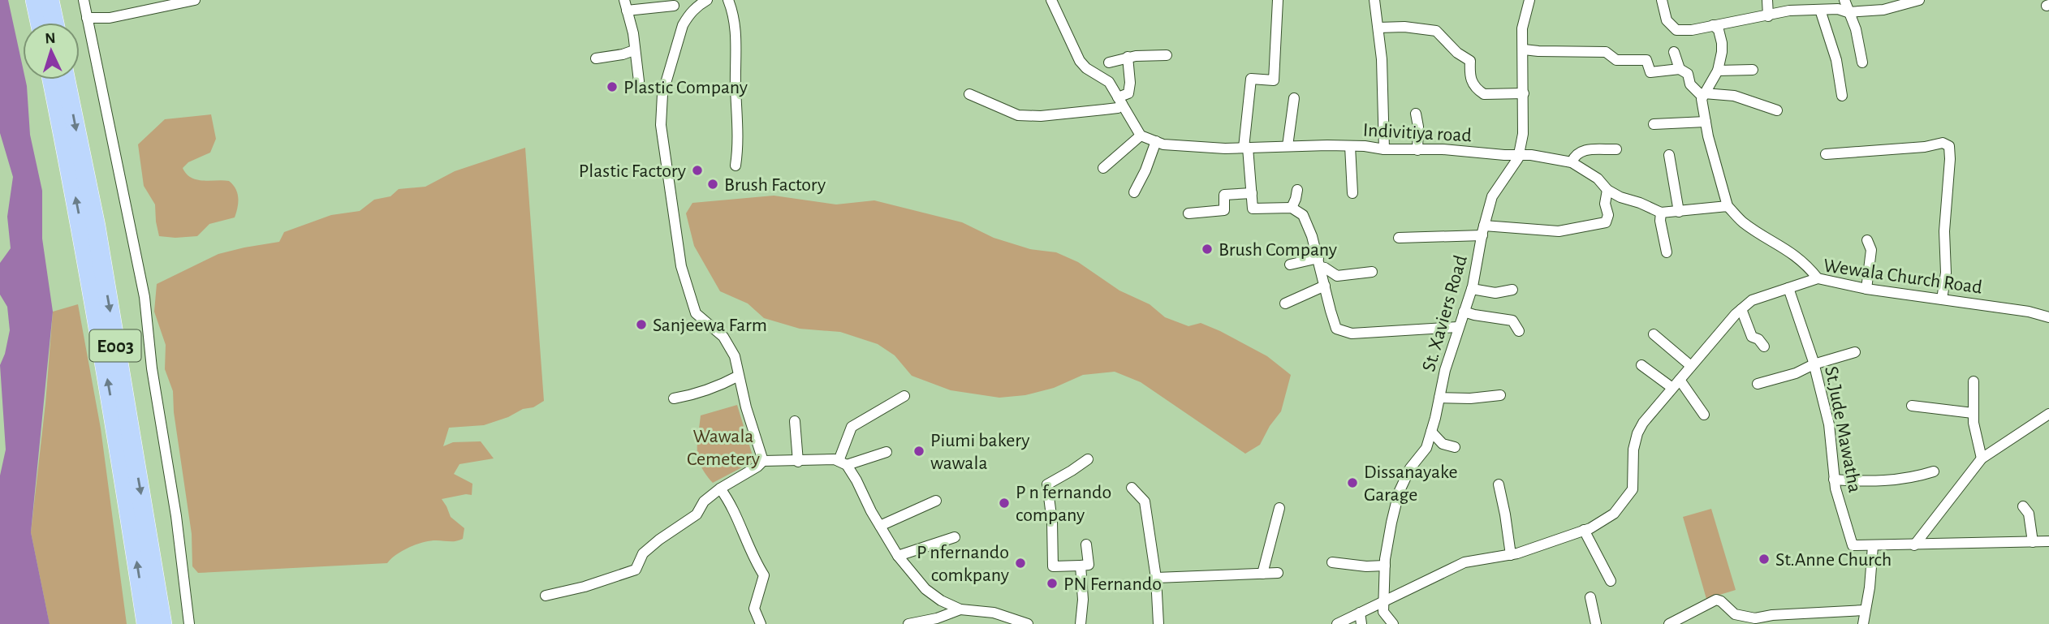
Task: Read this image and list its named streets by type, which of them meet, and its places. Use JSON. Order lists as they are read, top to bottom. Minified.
{"streets":{"highway":["E003"],"street":["Indivitiya road","Wewala Church Road","St. Xaviers Road","St.Jude Mawatha"]},"crossings":[["Indivitiya road","St. Xaviers Road"],["Wewala Church Road","St. Xaviers Road"],["Wewala Church Road","St.Jude Mawatha"]],"parks":["Wawala Cemetery"],"places":["Plastic Company","Plastic Factory","Brush Factory","Brush Company","Sanjeewa Farm","Piumi bakery wawala","Dissanayake Garage","P n fernando company","St.Anne Church","P nfernando comkpany","PN Fernando"],"north":"top"}
